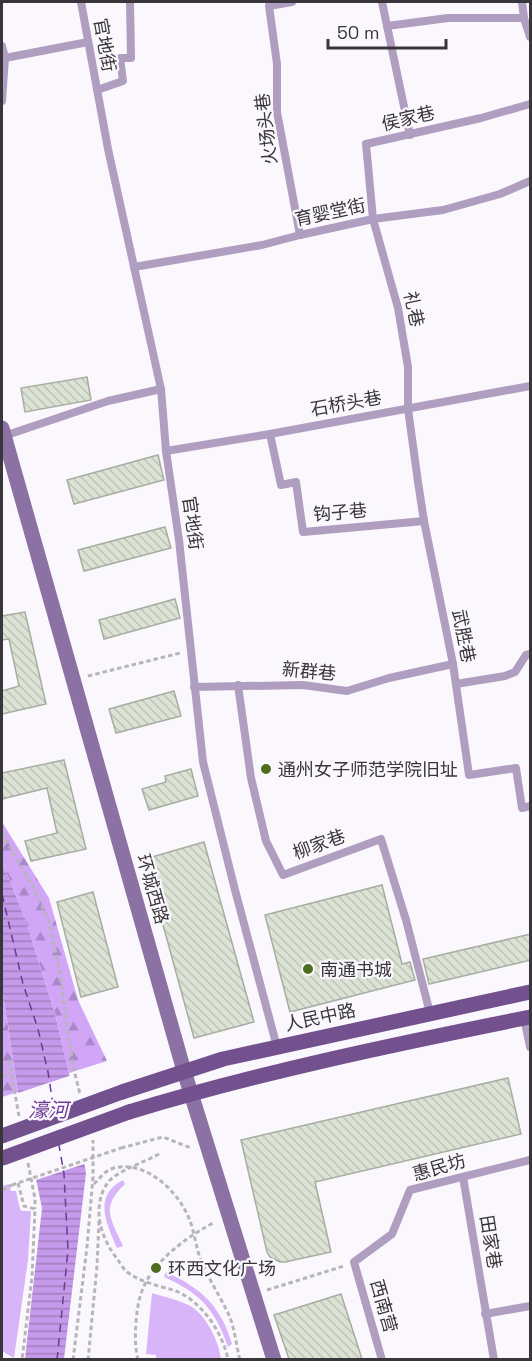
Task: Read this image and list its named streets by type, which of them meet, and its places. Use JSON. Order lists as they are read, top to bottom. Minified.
{"streets":{"main road":["人民中路"],"street":["环城西路"],"lane":["官地街","侯家巷","火场头巷","育婴堂街","礼巷","石桥头巷","钩子巷","武胜巷","新群巷","柳家巷","惠民坊","田家巷","西南营"]},"crossings":[["官地街","育婴堂街"],["官地街","石桥头巷"],["官地街","新群巷"],["官地街","人民中路"],["侯家巷","育婴堂街"],["侯家巷","礼巷"],["火场头巷","育婴堂街"],["育婴堂街","礼巷"],["礼巷","石桥头巷"],["礼巷","武胜巷"],["石桥头巷","钩子巷"],["石桥头巷","武胜巷"],["钩子巷","武胜巷"],["武胜巷","新群巷"],["新群巷","柳家巷"],["柳家巷","人民中路"],["环城西路","人民中路"],["惠民坊","田家巷"],["惠民坊","西南营"]],"water":["濠河"],"places":["通州女子师范学院旧址","南通书城","环西文化广场"],"scale_bar":"50 m"}
